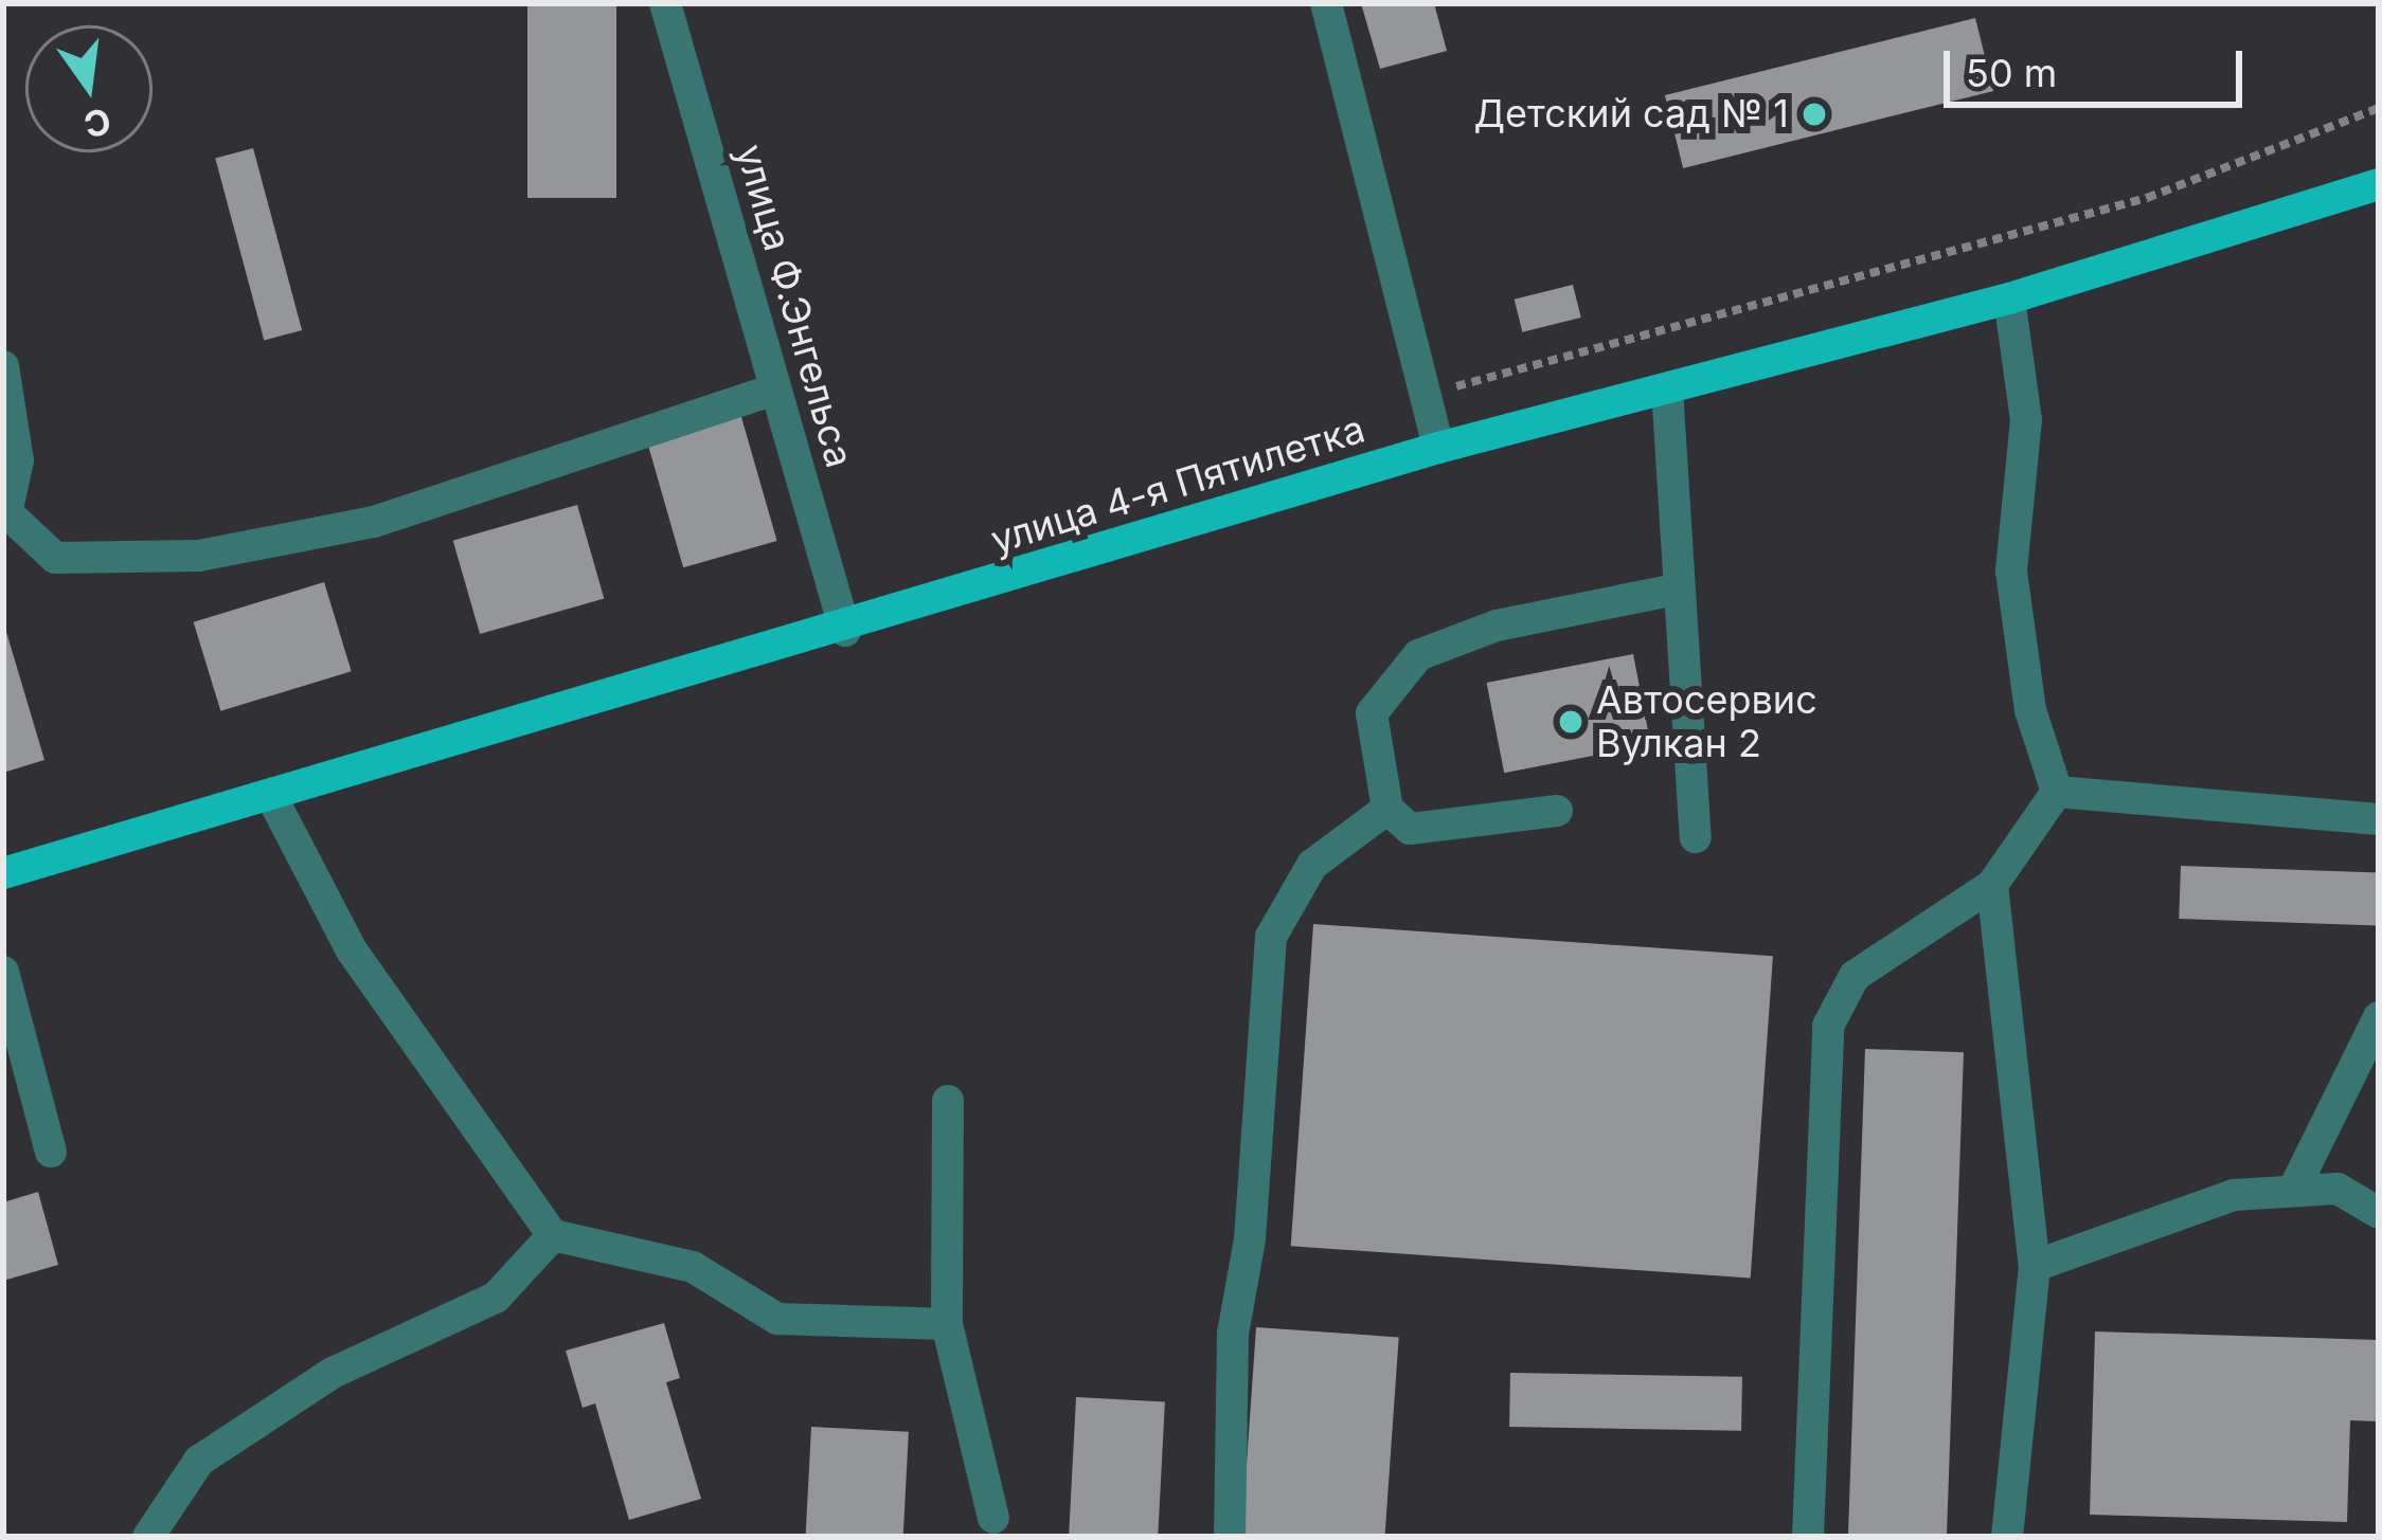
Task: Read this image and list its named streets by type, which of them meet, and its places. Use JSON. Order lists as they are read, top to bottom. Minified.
{"streets":{"main road":["улица 4-я Пятилетка"],"street":["улица Ф.Энгельса"]},"crossings":[["улица Ф.Энгельса","улица 4-я Пятилетка"]],"places":["Детский сад № 1","Автосервис Вулкан 2"],"scale_bar":"50 m","north":"bottom"}
